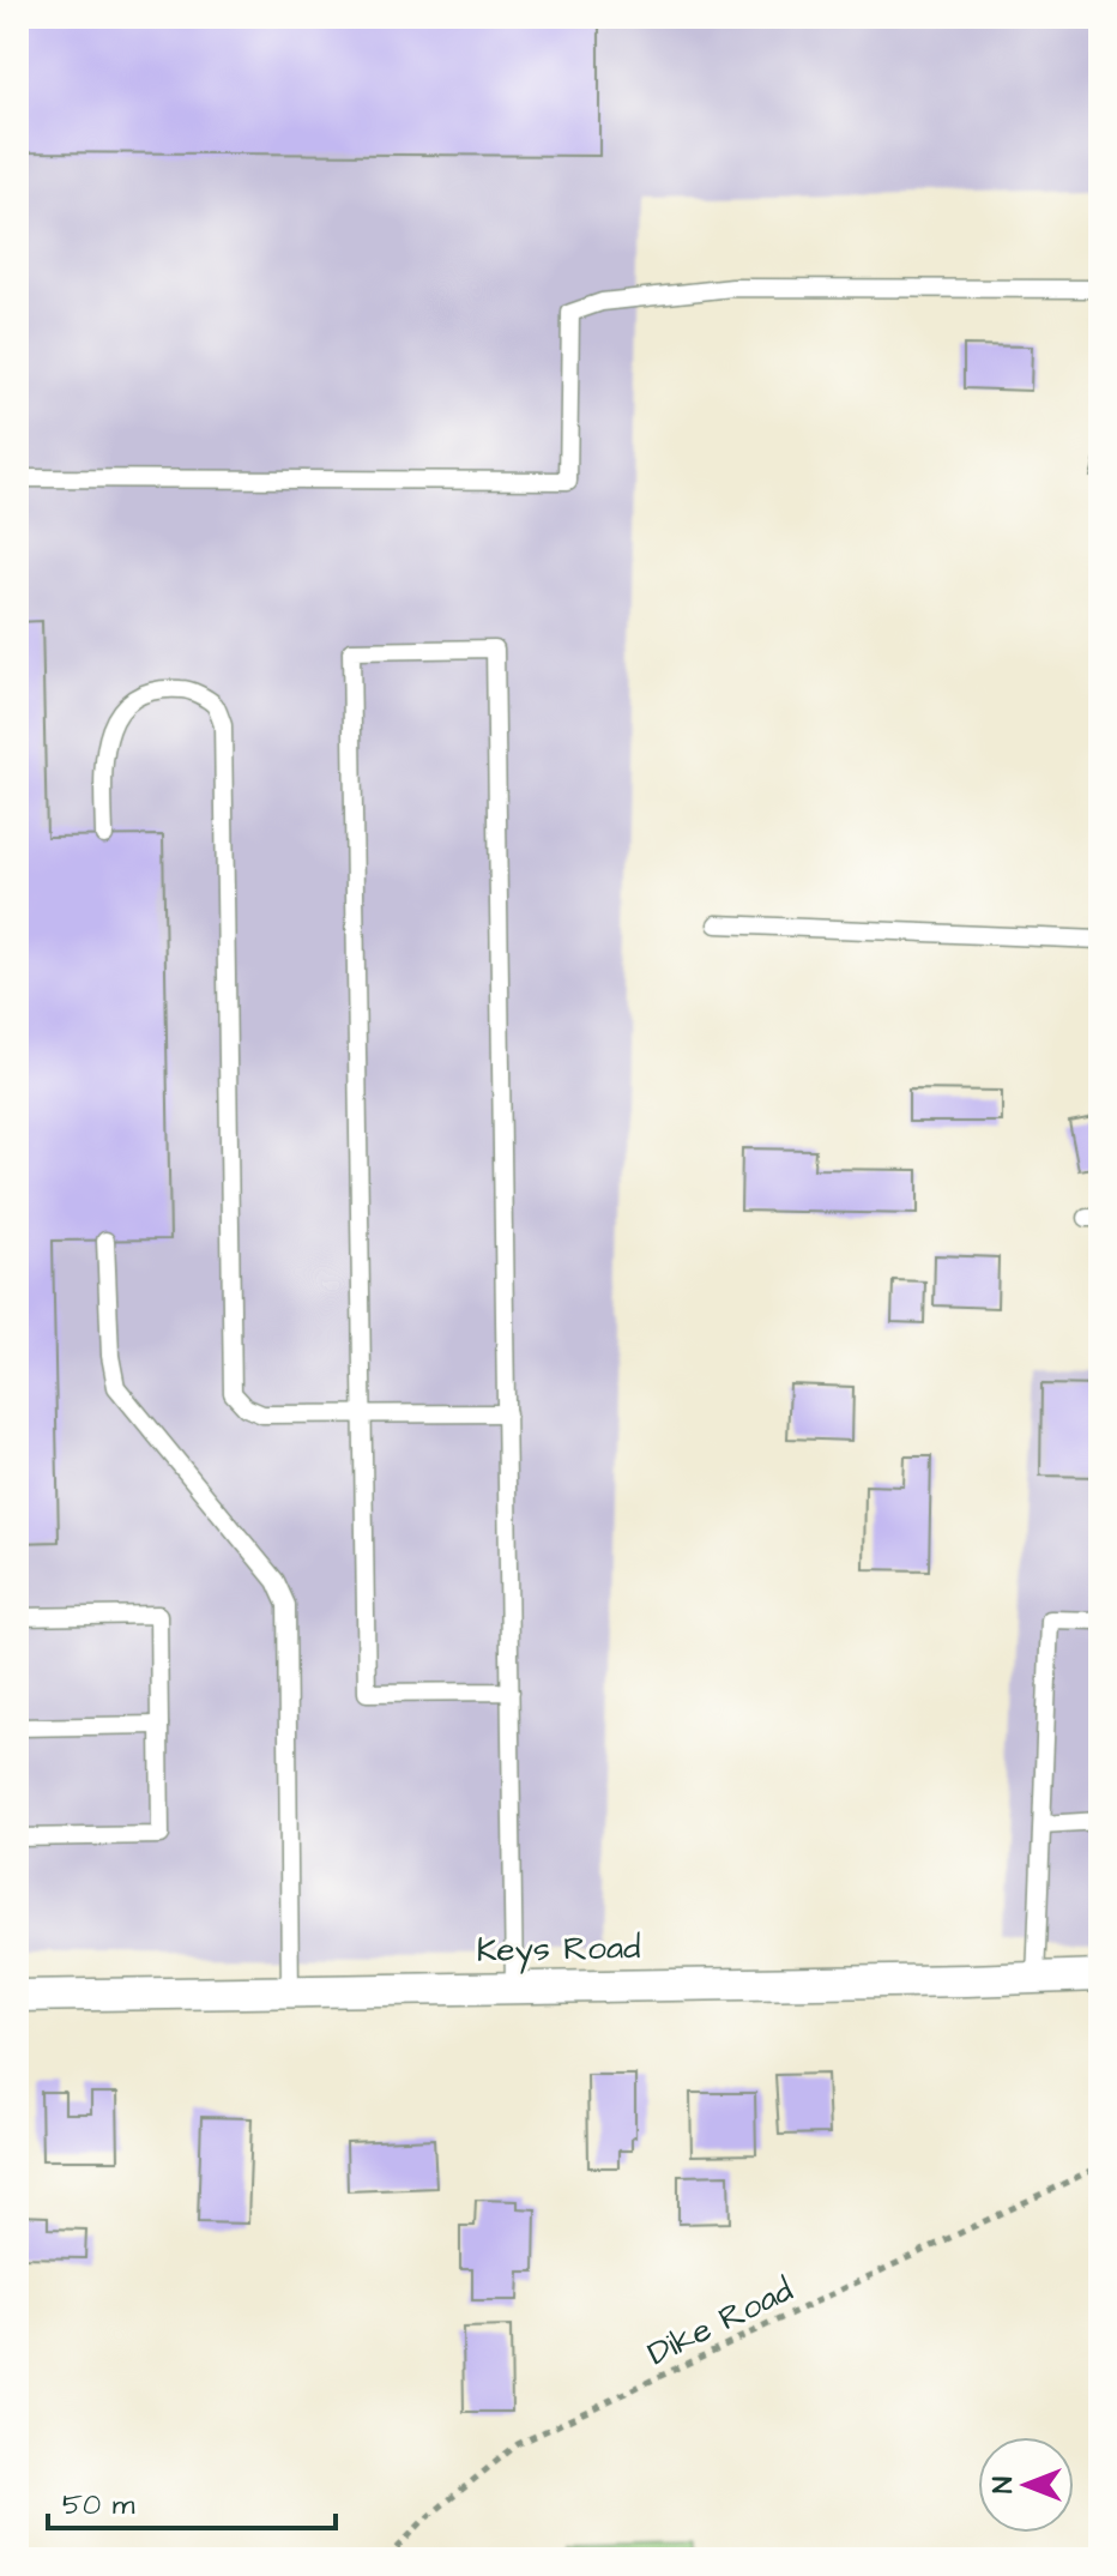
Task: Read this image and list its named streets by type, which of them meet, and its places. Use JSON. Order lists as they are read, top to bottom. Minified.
{"streets":{"street":["Keys Road"],"path":["Dike Road"]},"scale_bar":"50 m","north":"left"}
